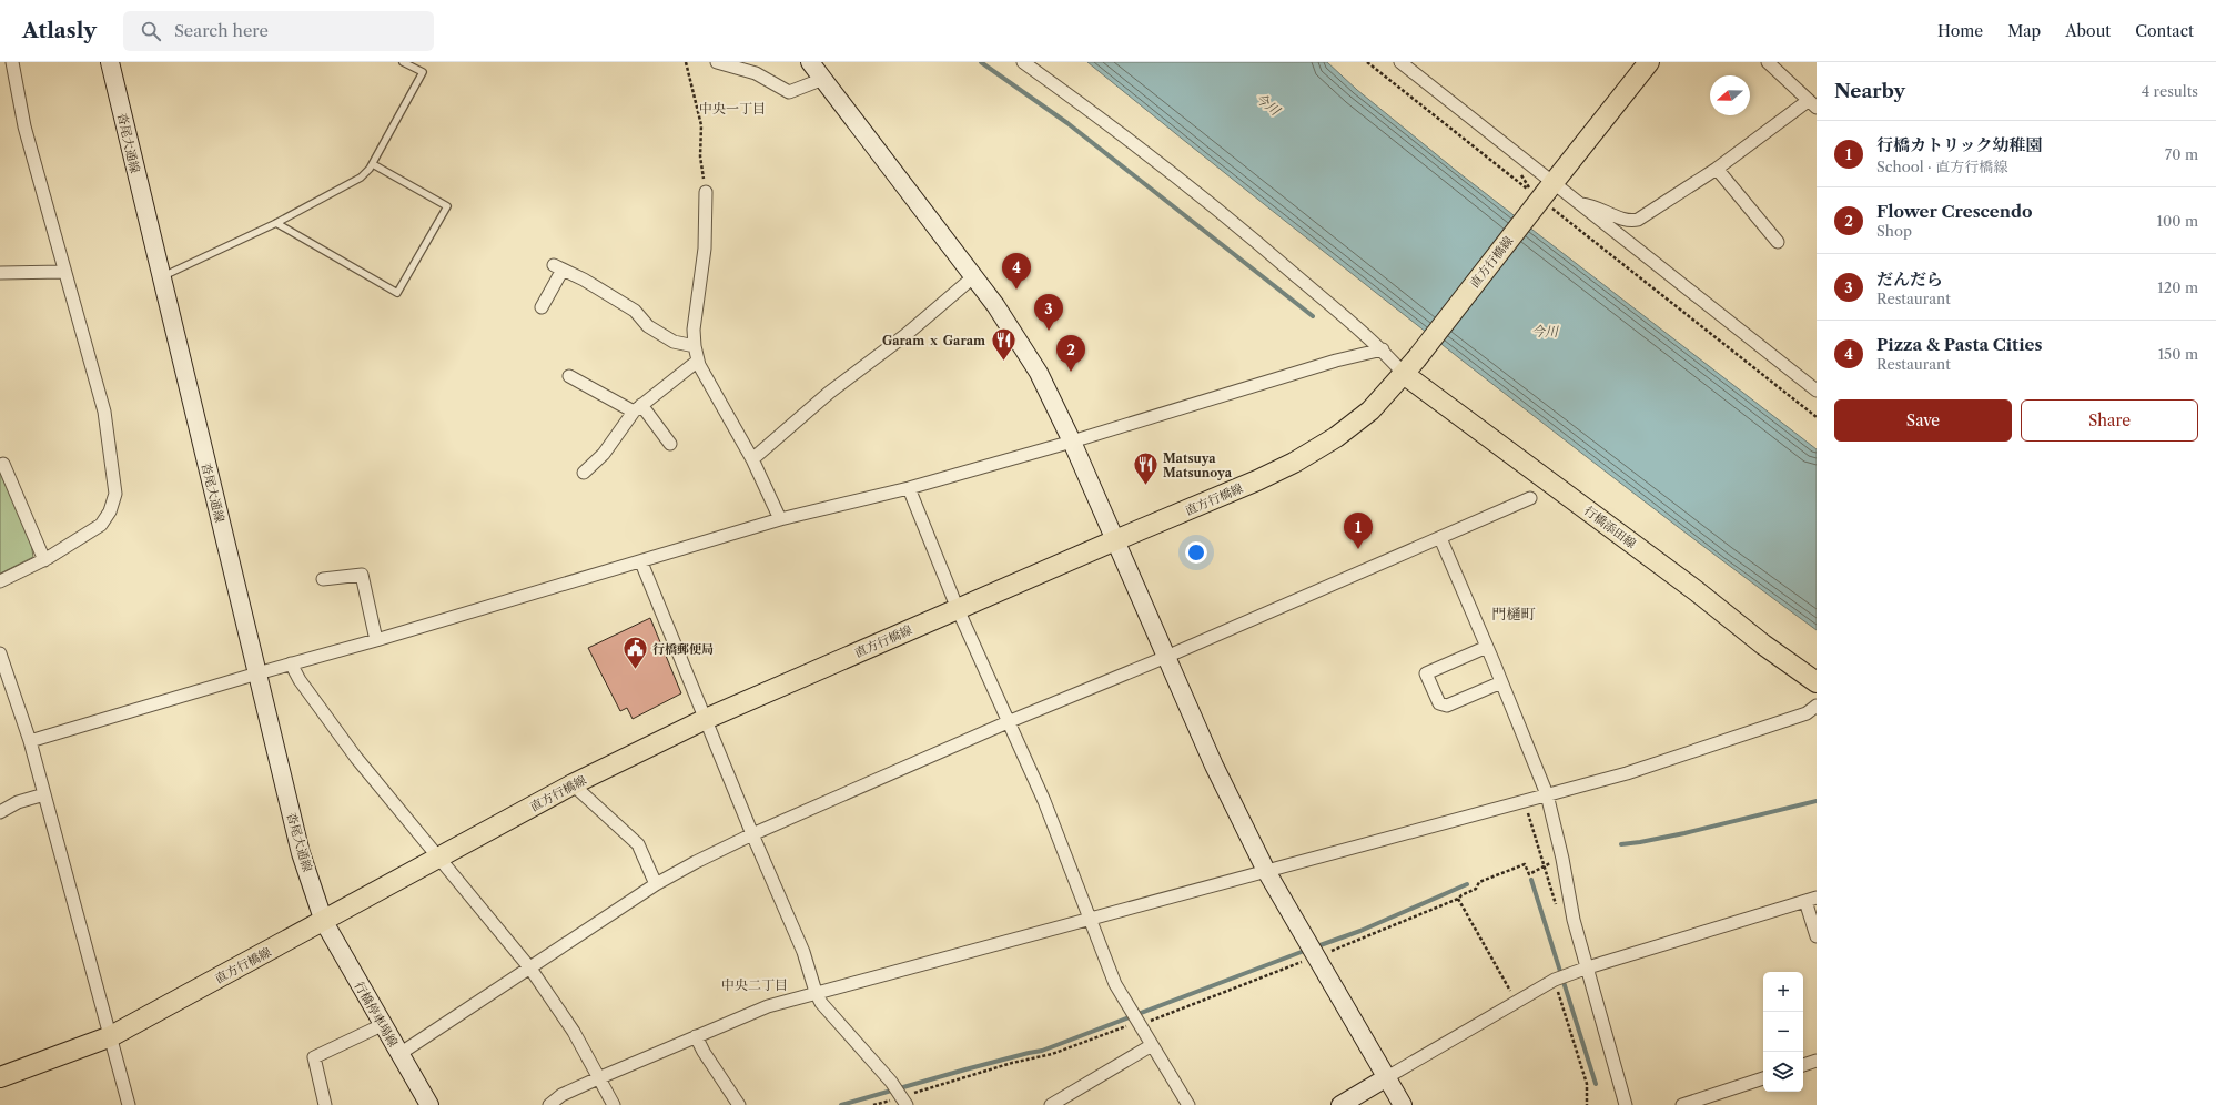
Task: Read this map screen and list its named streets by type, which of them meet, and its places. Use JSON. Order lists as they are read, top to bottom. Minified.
{"streets":{"main road":["直方行橋線","行橋添田線"],"street":["沓尾大通線","行橋停車場線"]},"crossings":[["沓尾大通線","直方行橋線"],["沓尾大通線","行橋停車場線"],["直方行橋線","行橋添田線"],["直方行橋線","行橋停車場線"]],"districts":["中央一丁目","門樋町","中央二丁目"],"water":["今川"],"places":{"restaurant":["Garam ｘ Garam","Matsuya Matsunoya"],"public building":["行橋郵便局"]},"north":"left","page":{"header":"Atlasly","search":"Search here","nav":["Home","Map","About","Contact"],"heading":["Nearby","4 results"],"list":[{"mark":"1","name":"行橋カトリック幼稚園","note":"School · 直方行橋線","value":"70 m"},{"mark":"2","name":"Flower Crescendo","note":"Shop","value":"100 m"},{"mark":"3","name":"だんだら","note":"Restaurant","value":"120 m"},{"mark":"4","name":"Pizza & Pasta Cities","note":"Restaurant","value":"150 m"}],"pins":["4","3","2","1"],"buttons":["Save","Share"],"map_buttons":["+","−"]}}
